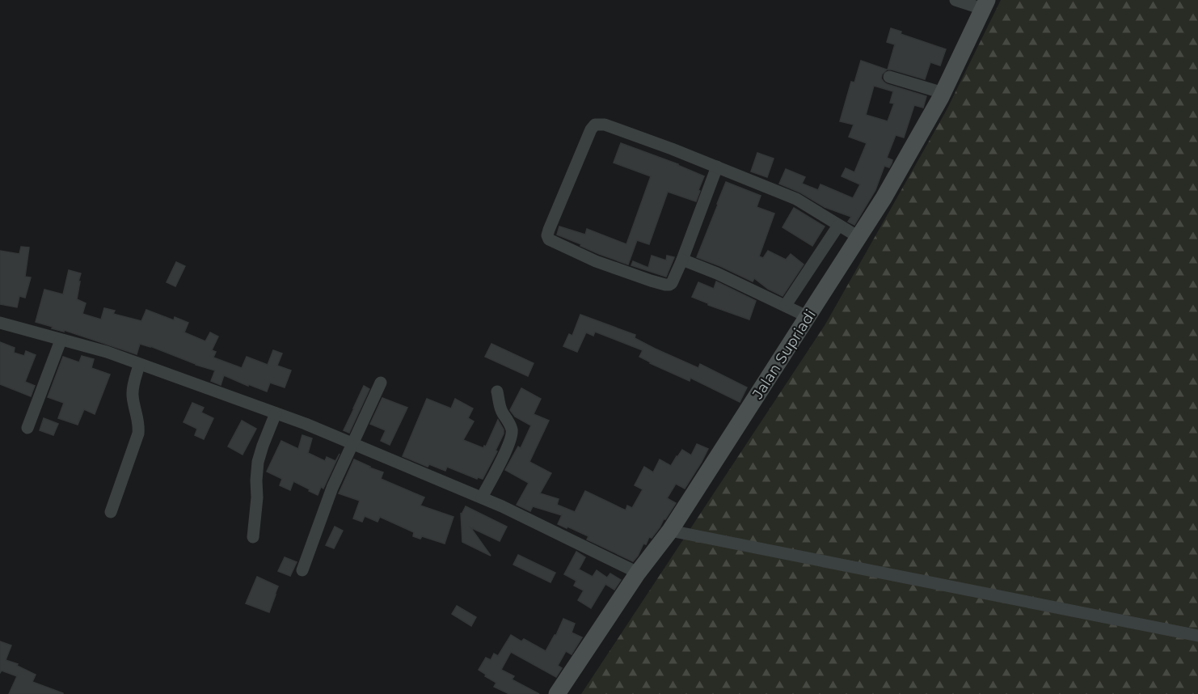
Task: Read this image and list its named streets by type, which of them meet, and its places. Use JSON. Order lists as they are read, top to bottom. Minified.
{"streets":{"main road":["Jalan Supriadi"]}}
